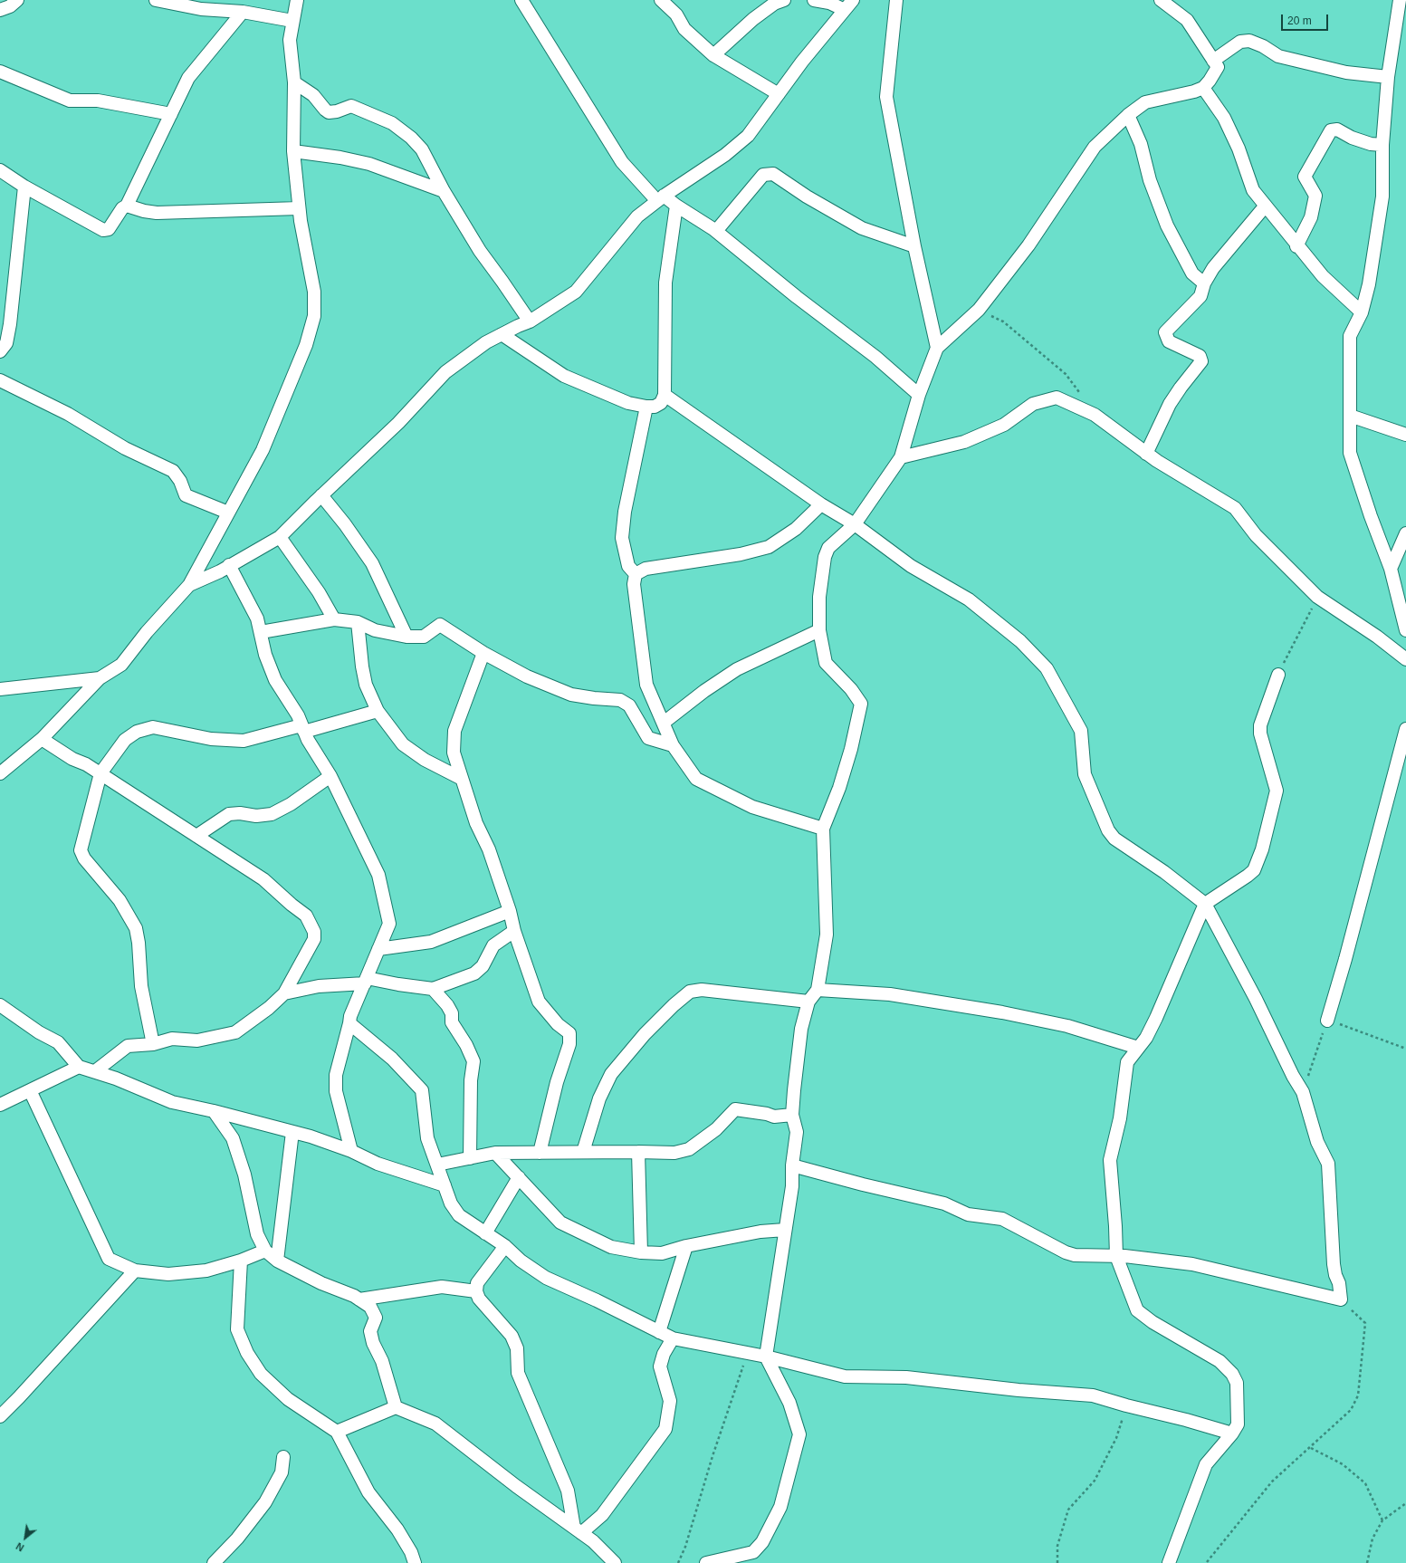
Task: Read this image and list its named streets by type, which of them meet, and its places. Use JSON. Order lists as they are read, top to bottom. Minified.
{"scale_bar":"20 m","north":"bottom left"}
